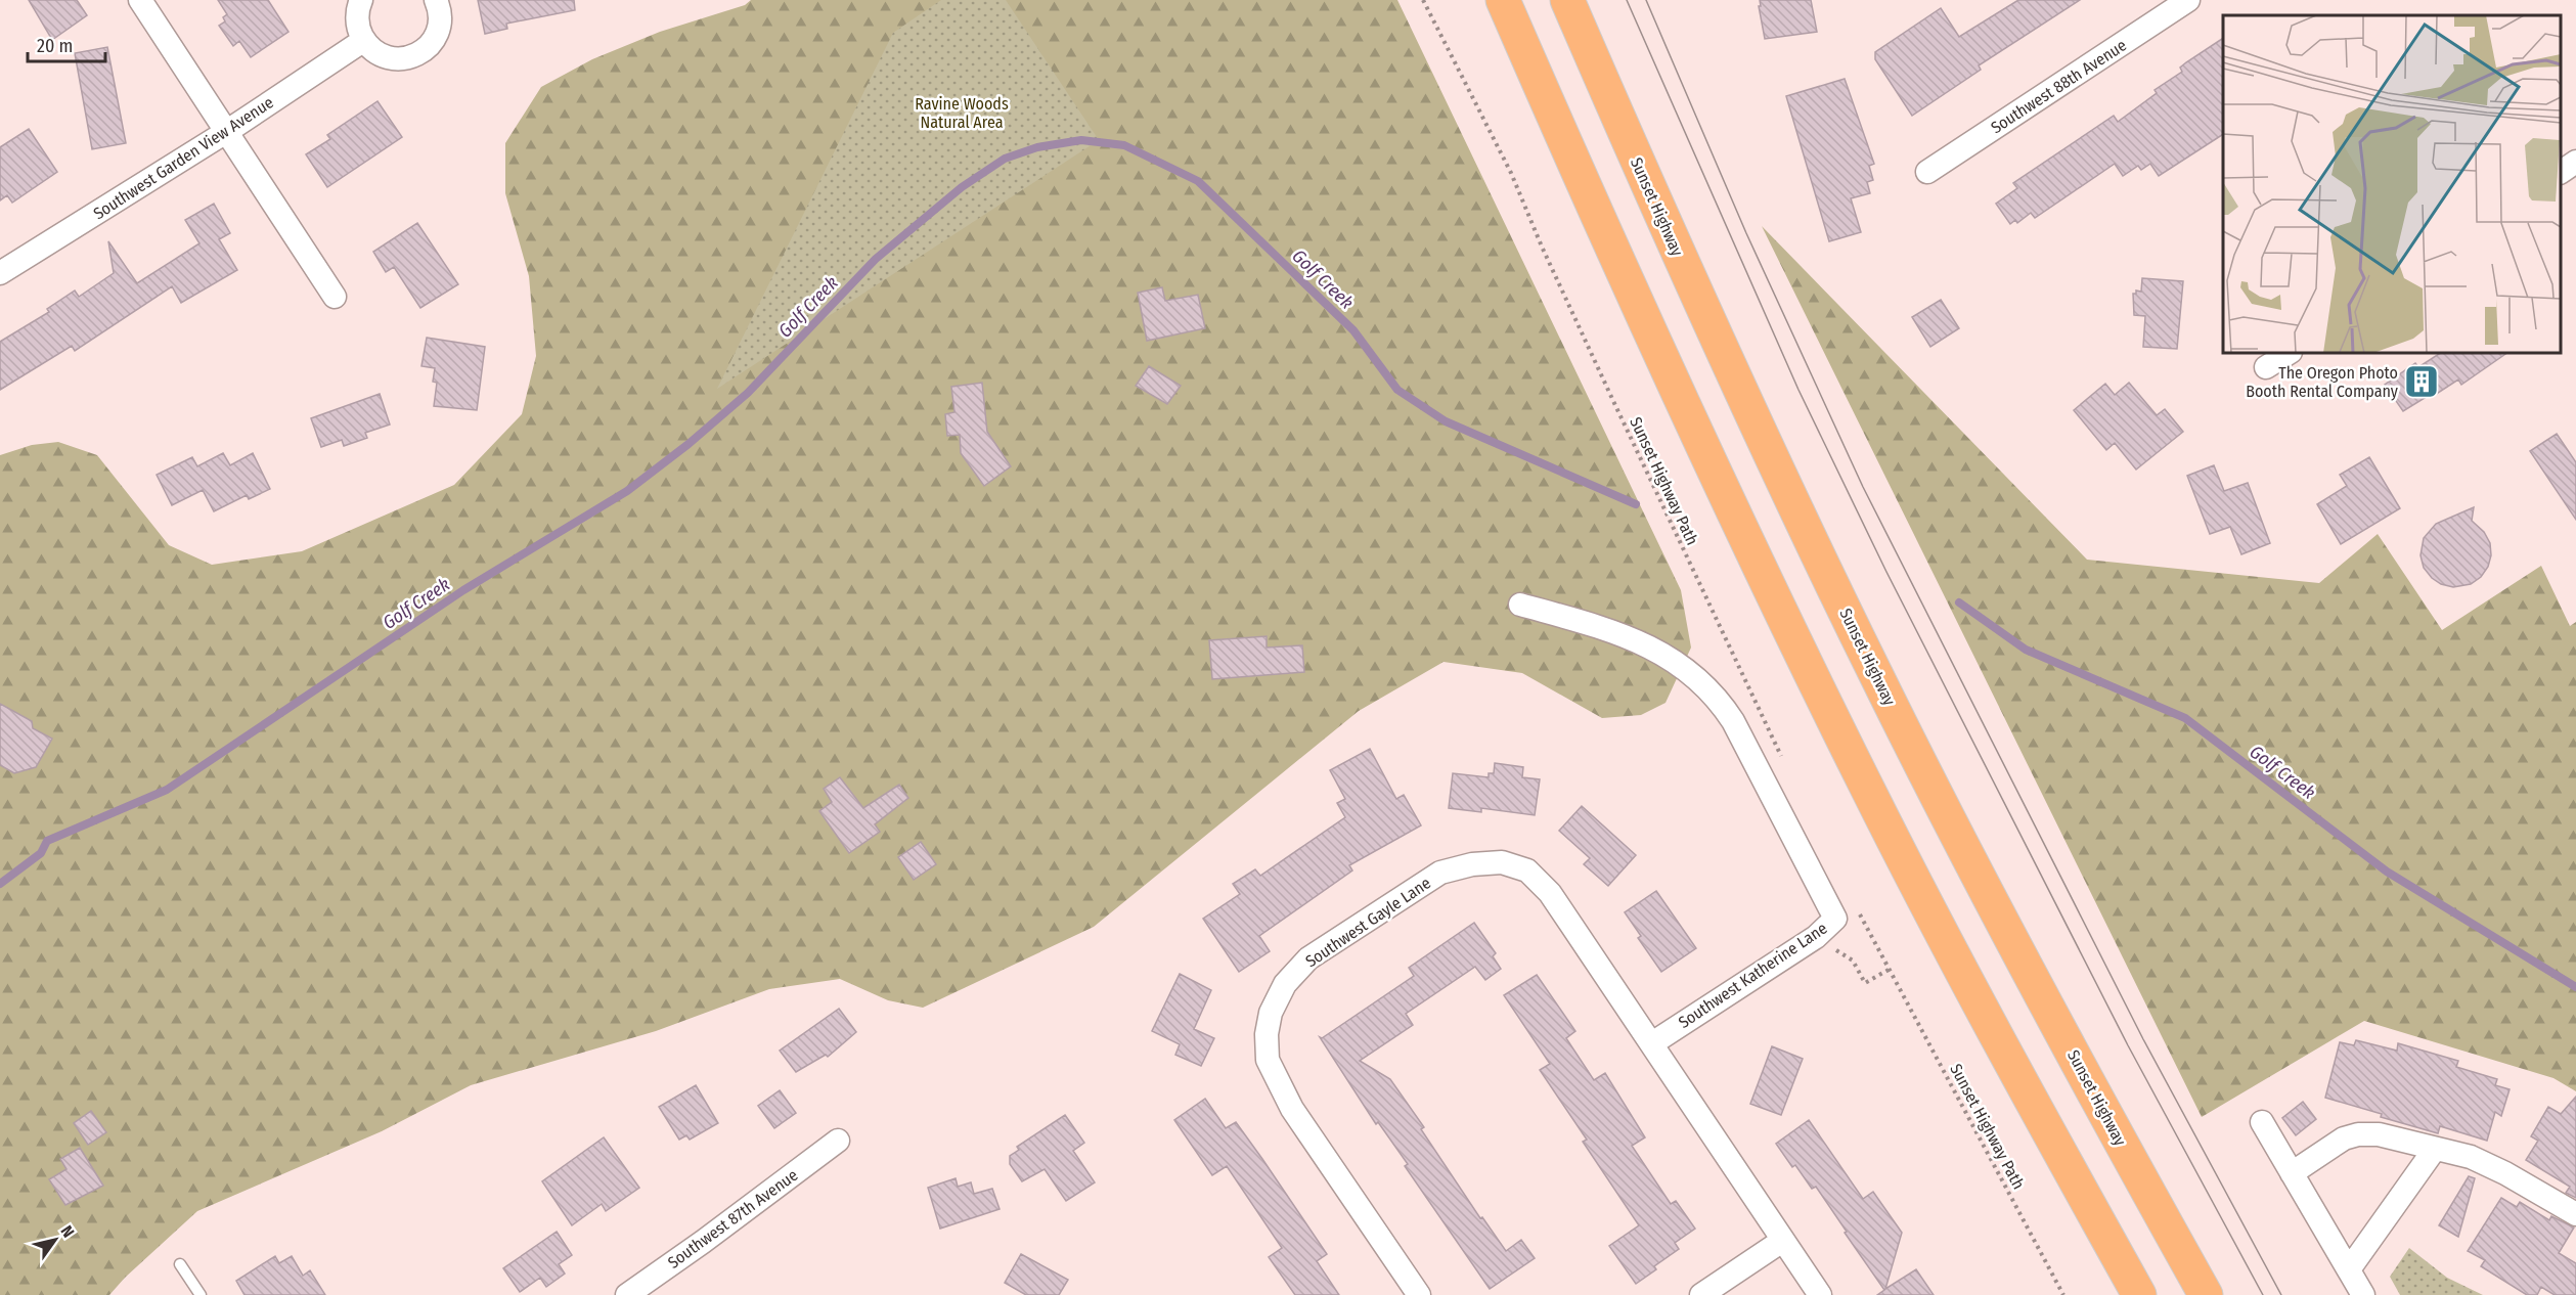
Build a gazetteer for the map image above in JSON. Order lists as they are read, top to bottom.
{
  "streets": {
    "highway": ["Sunset Highway"],
    "street": [
      "Southwest 88th Avenue",
      "Southwest Garden View Avenue",
      "Southwest Gayle Lane",
      "Southwest Katherine Lane",
      "Southwest 87th Avenue"
    ],
    "path": ["Sunset Highway Path"]
  },
  "crossings": [
    ["Southwest Gayle Lane", "Southwest Katherine Lane"]
  ],
  "water": ["Golf Creek"],
  "parks": ["Ravine Woods Natural Area"],
  "places": {
    "building": ["The Oregon Photo Booth Rental Company"]
  },
  "scale_bar": "20 m",
  "north": "top right"
}
